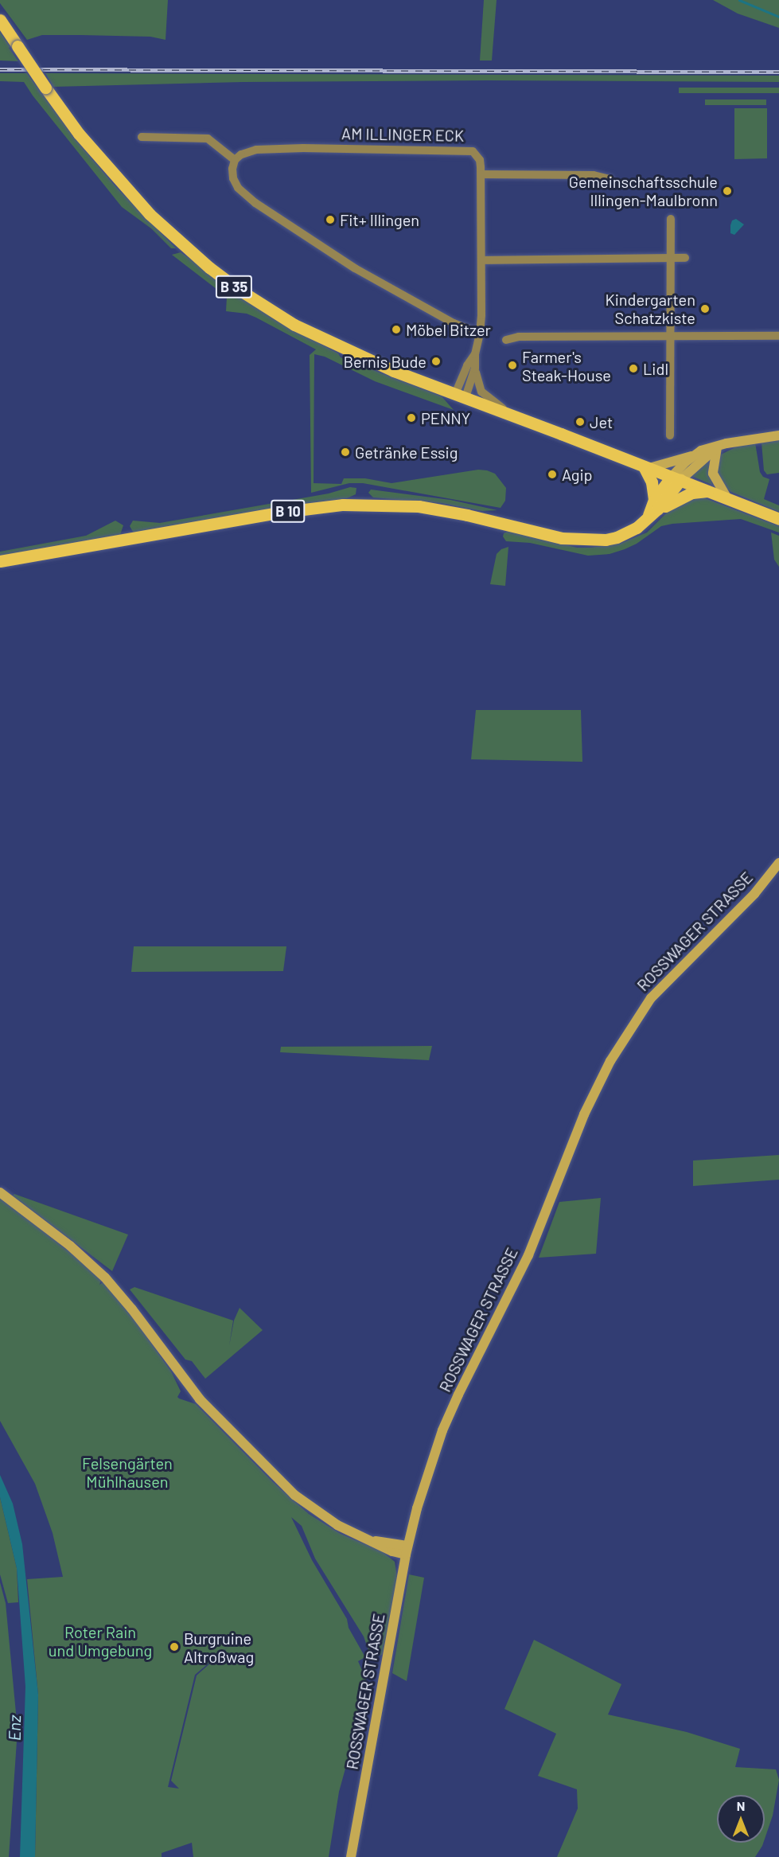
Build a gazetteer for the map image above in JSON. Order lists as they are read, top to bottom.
{
  "streets": {
    "main road": ["B 35", "B 10"],
    "street": ["AM ILLINGER ECK", "ROSSWAGER STRASSE"]
  },
  "crossings": [
    ["B 35", "B 10"]
  ],
  "water": ["Enz"],
  "parks": ["Felsengärten Mühlhausen", "Roter Rain und Umgebung"],
  "places": [
    "Gemeinschaftsschule Illingen-Maulbronn",
    "Fit+ Illingen",
    "Kindergarten Schatzkiste",
    "Möbel Bitzer",
    "Bernis Bude",
    "Farmer's Steak-House",
    "Lidl",
    "PENNY",
    "Jet",
    "Getränke Essig",
    "Agip",
    "Burgruine Altroßwag"
  ],
  "north": "top"
}
